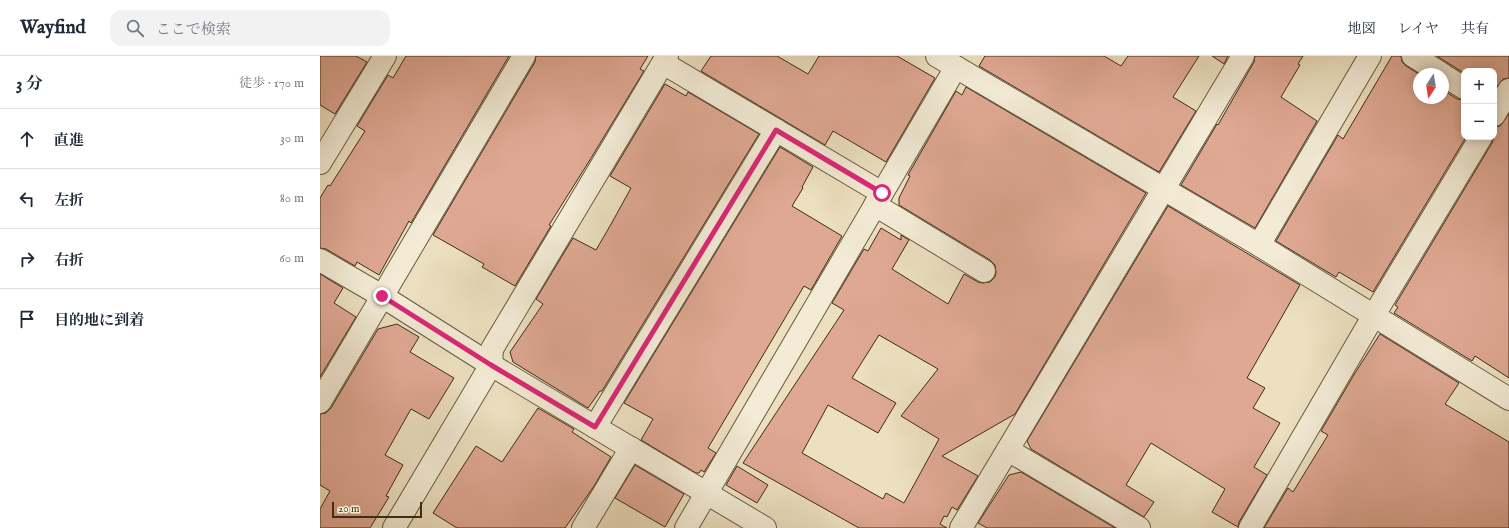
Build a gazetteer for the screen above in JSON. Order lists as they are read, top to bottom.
{
  "scale_bar": "20 m",
  "north": "bottom",
  "page": {
    "header": "Wayfind",
    "search": "ここで検索",
    "nav": ["地図", "レイヤ", "共有"],
    "heading": ["3 分", "徒歩 · 170 m"],
    "map_buttons": ["+", "−"],
    "list": [
      ["直進", "30 m"],
      ["左折", "80 m"],
      ["右折", "60 m"],
      "目的地に到着"
    ],
    "scale": "20 m"
  }
}
